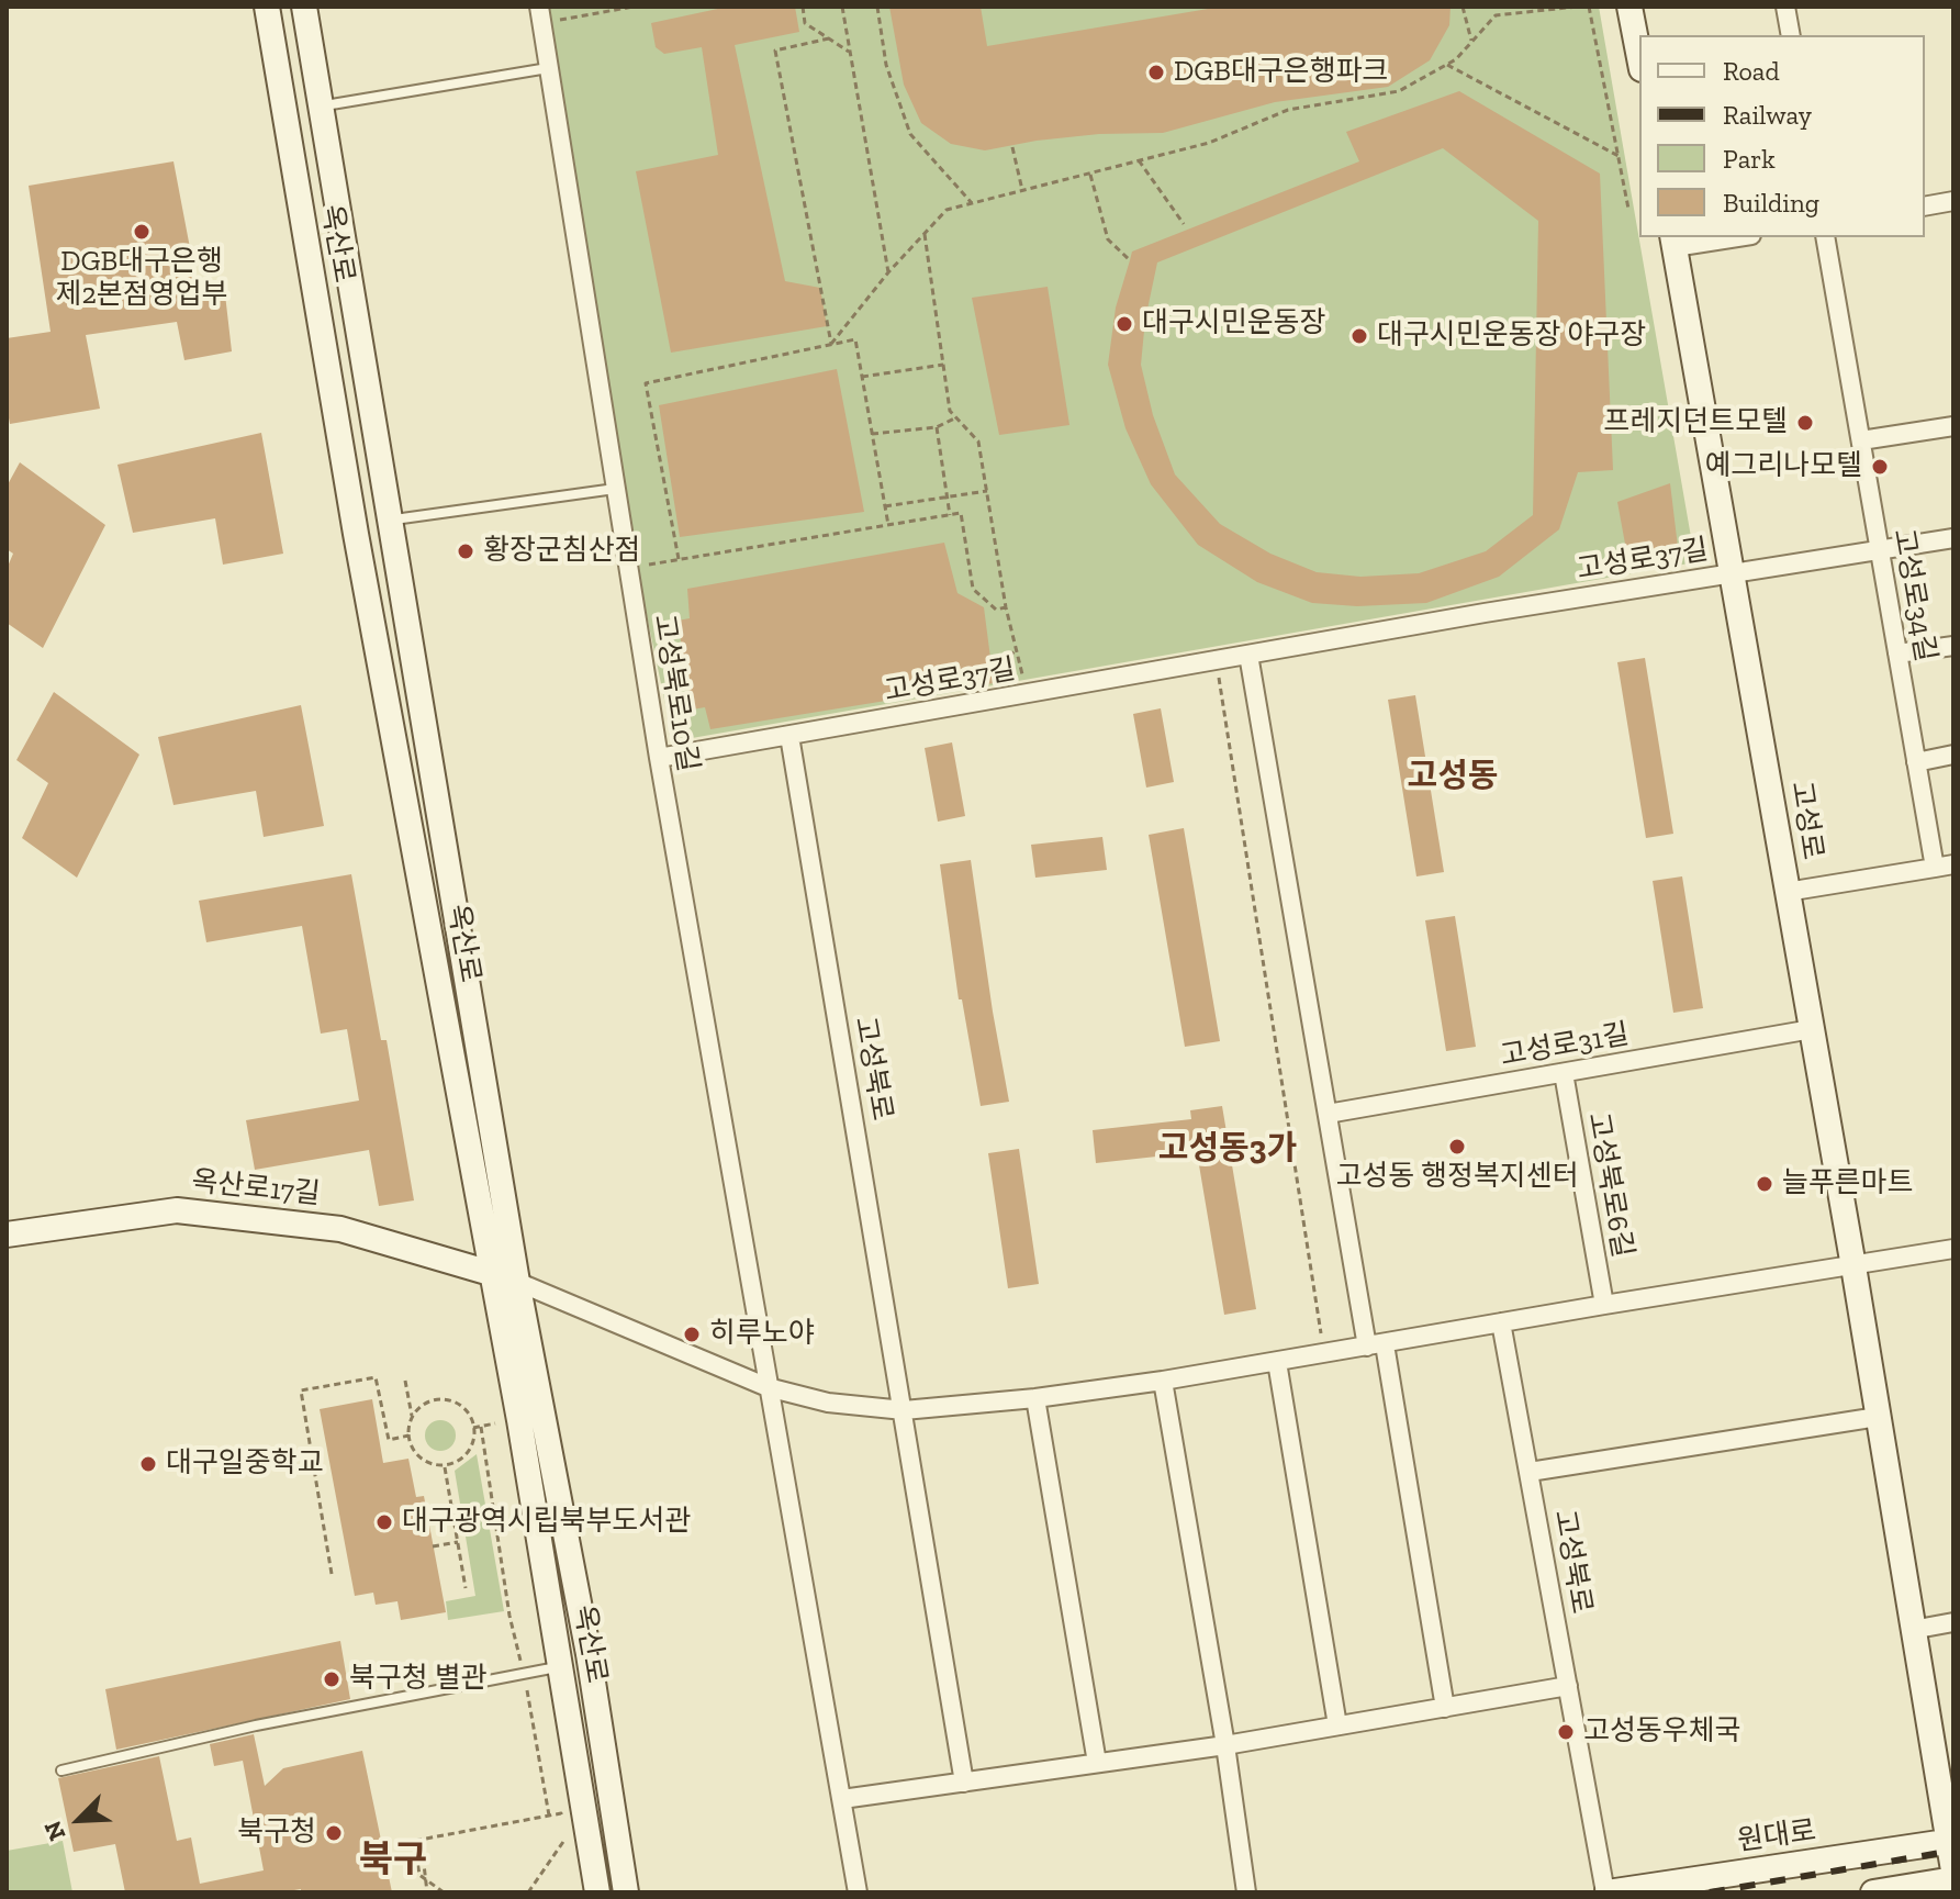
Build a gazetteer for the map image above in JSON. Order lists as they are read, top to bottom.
{
  "streets": {
    "main road": [
      "옥산로",
      "고성로",
      "옥산로17길",
      "원대로"
    ],
    "street": [
      "고성로37길",
      "고성로34길",
      "고성북로10길",
      "고성로31길",
      "고성북로",
      "고성북로6길"
    ]
  },
  "crossings": [
    ["옥산로", "옥산로17길"],
    ["고성로37길", "고성로34길"],
    ["고성로37길", "고성북로10길"],
    ["고성로37길", "고성로"],
    ["고성로37길", "고성북로"],
    ["고성로34길", "고성로"],
    ["고성로", "고성로31길"],
    ["고성로", "원대로"],
    ["고성로31길", "고성북로6길"],
    ["고성북로", "원대로"]
  ],
  "districts": ["고성동", "고성동3가", "북구"],
  "places": [
    "DGB대구은행파크",
    "DGB대구은행 제2본점영업부",
    "대구시민운동장",
    "대구시민운동장 야구장",
    "프레지던트모텔",
    "예그리나모텔",
    "황장군침산점",
    "고성동 행정복지센터",
    "늘푸른마트",
    "히루노야",
    "대구일중학교",
    "대구광역시립북부도서관",
    "북구청 별관",
    "고성동우체국",
    "북구청"
  ],
  "legend": [
    "Road",
    "Railway",
    "Park",
    "Building"
  ],
  "north": "bottom left"
}
